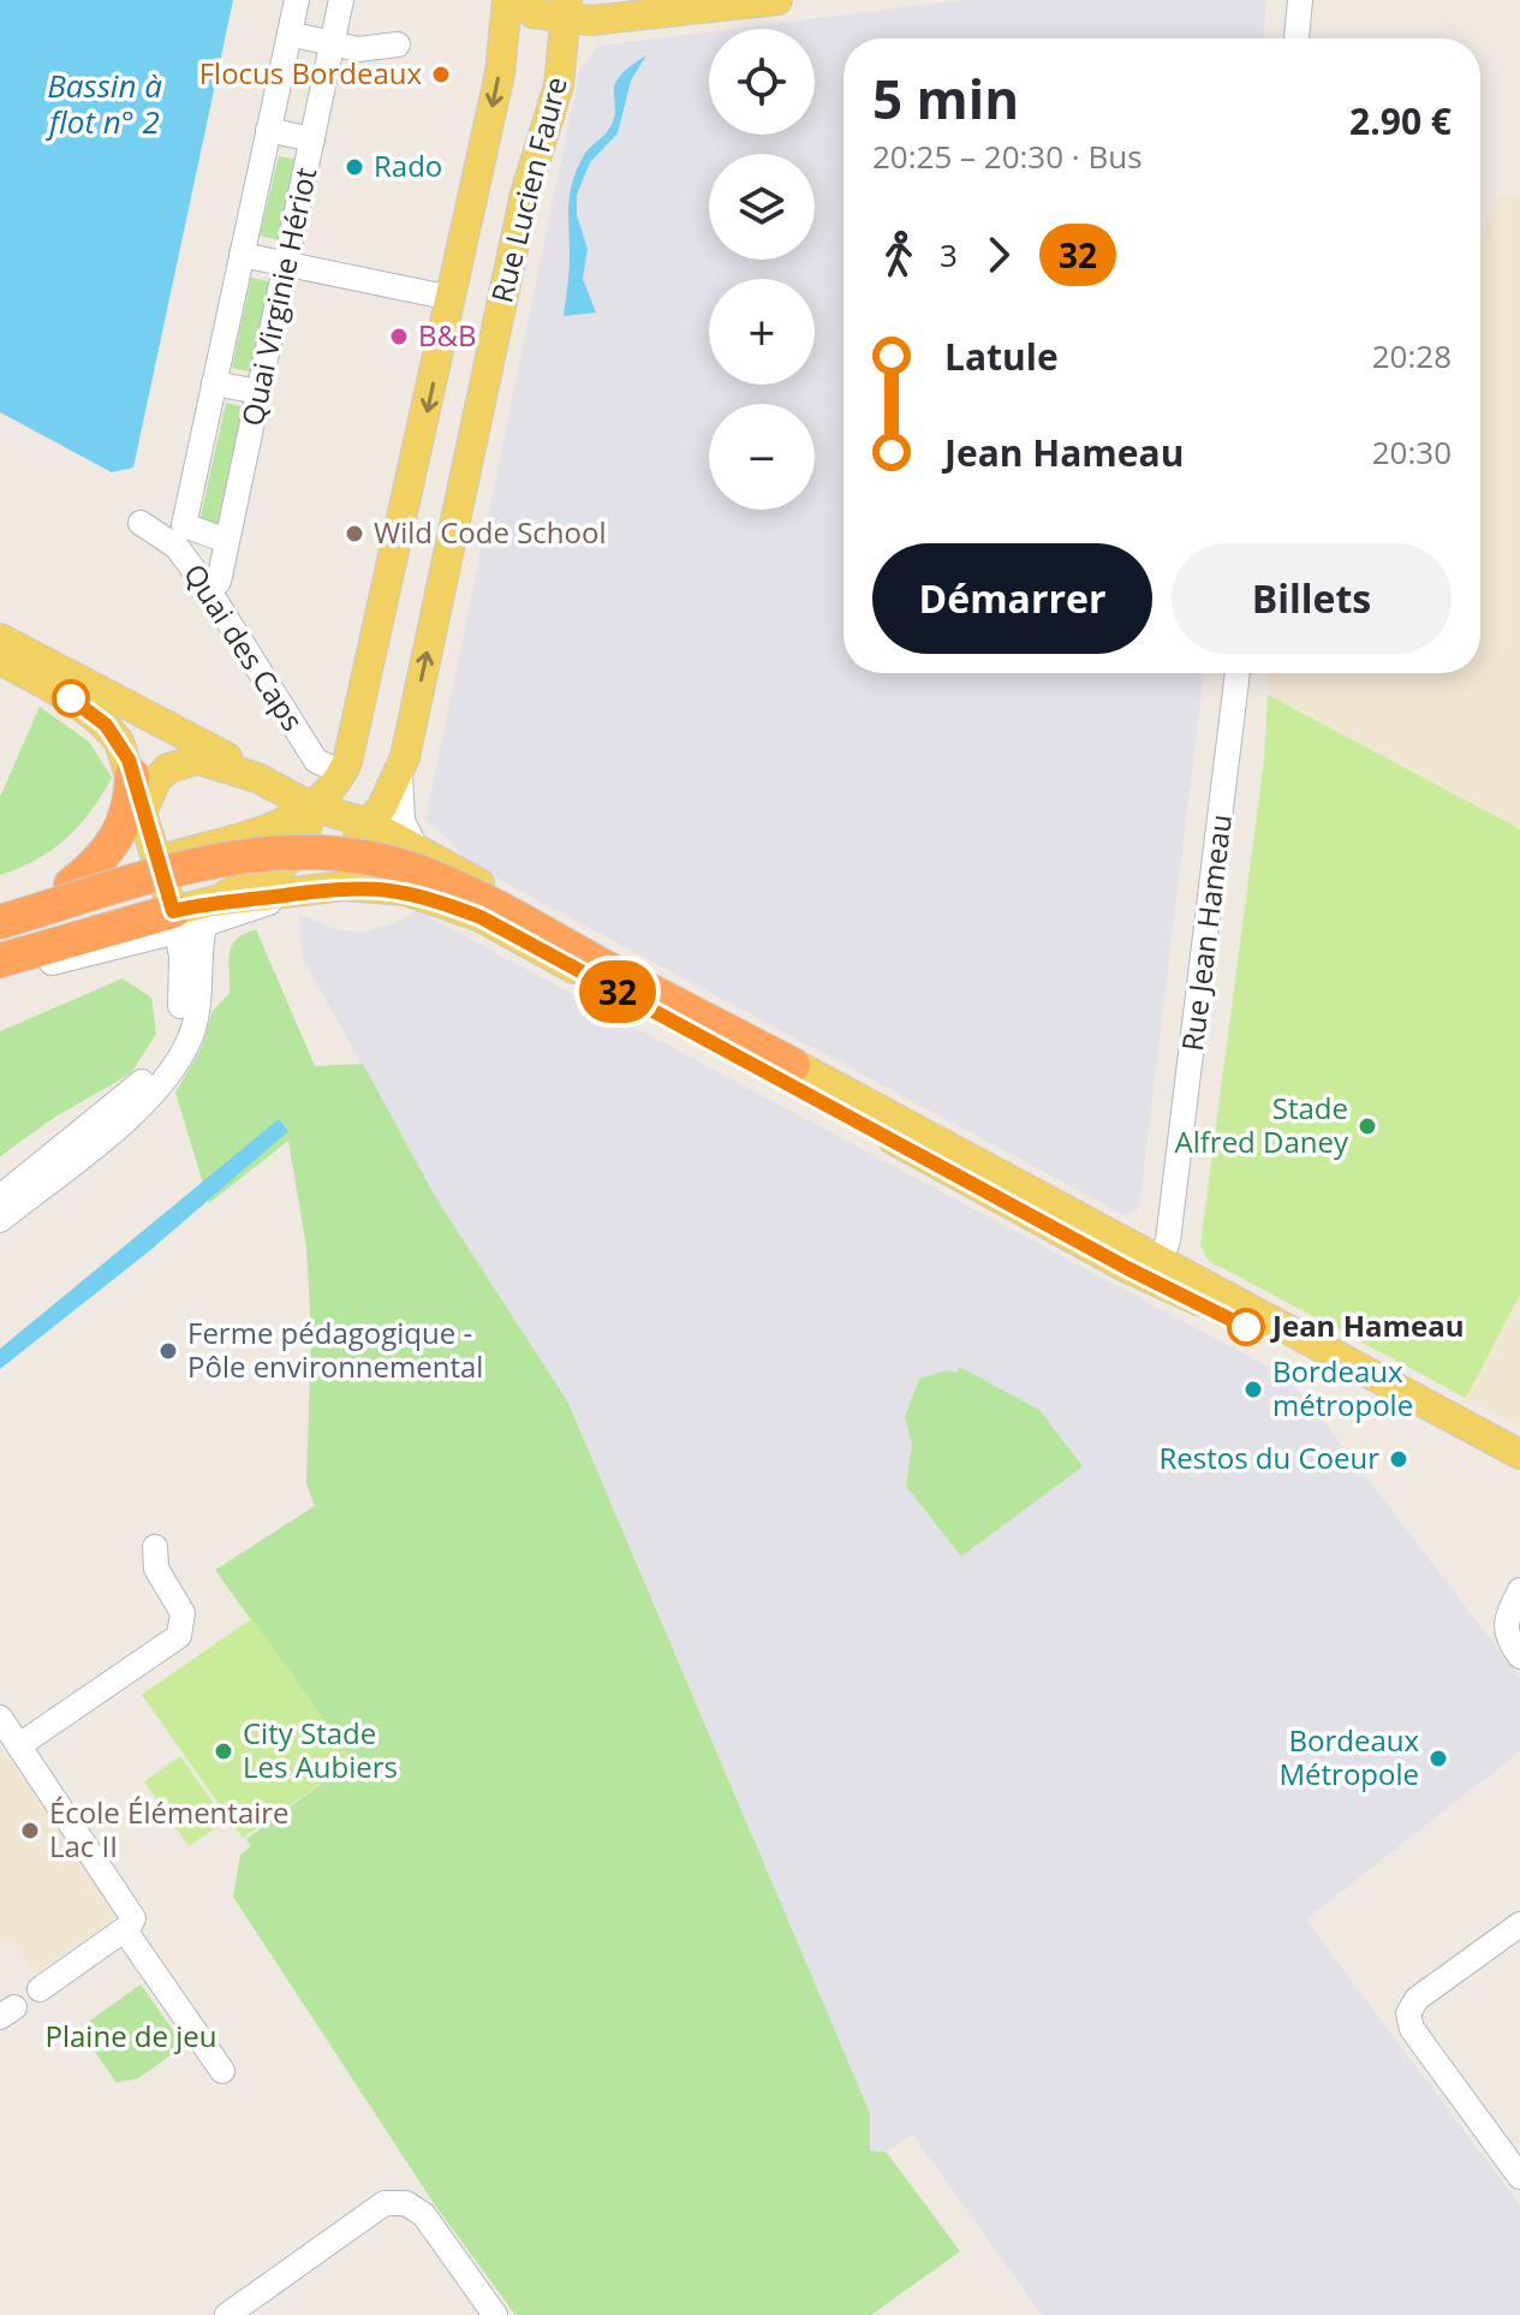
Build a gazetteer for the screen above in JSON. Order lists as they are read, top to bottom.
{
  "streets": {
    "main road": ["Rue Lucien Faure"],
    "street": ["Quai Virginie Hériot", "Quai des Caps", "Rue Jean Hameau"]
  },
  "crossings": [
    ["Rue Lucien Faure", "Quai des Caps"],
    ["Quai Virginie Hériot", "Quai des Caps"]
  ],
  "water": ["Bassin à flot n° 2"],
  "parks": ["Plaine de jeu"],
  "places": [
    "Flocus Bordeaux",
    "Rado",
    "B&B",
    "Wild Code School",
    "Stade Alfred Daney",
    "Jean Hameau",
    "Ferme pédagogique - Pôle environnemental",
    "Bordeaux métropole",
    "Restos du Coeur",
    "City Stade Les Aubiers",
    "Bordeaux Métropole",
    "École Élémentaire Lac II"
  ],
  "lines": ["bus line 32"],
  "page": {
    "on_map": "32",
    "map_buttons": ["+", "−"],
    "heading": ["5 min", "20:25 – 20:30 · Bus", "2.90 €"],
    "legs": ["3", "32"],
    "list": [
      {
        "name": "Latule",
        "value": "20:28"
      },
      {
        "name": "Jean Hameau",
        "value": "20:30"
      }
    ],
    "buttons": ["Démarrer", "Billets"]
  }
}
